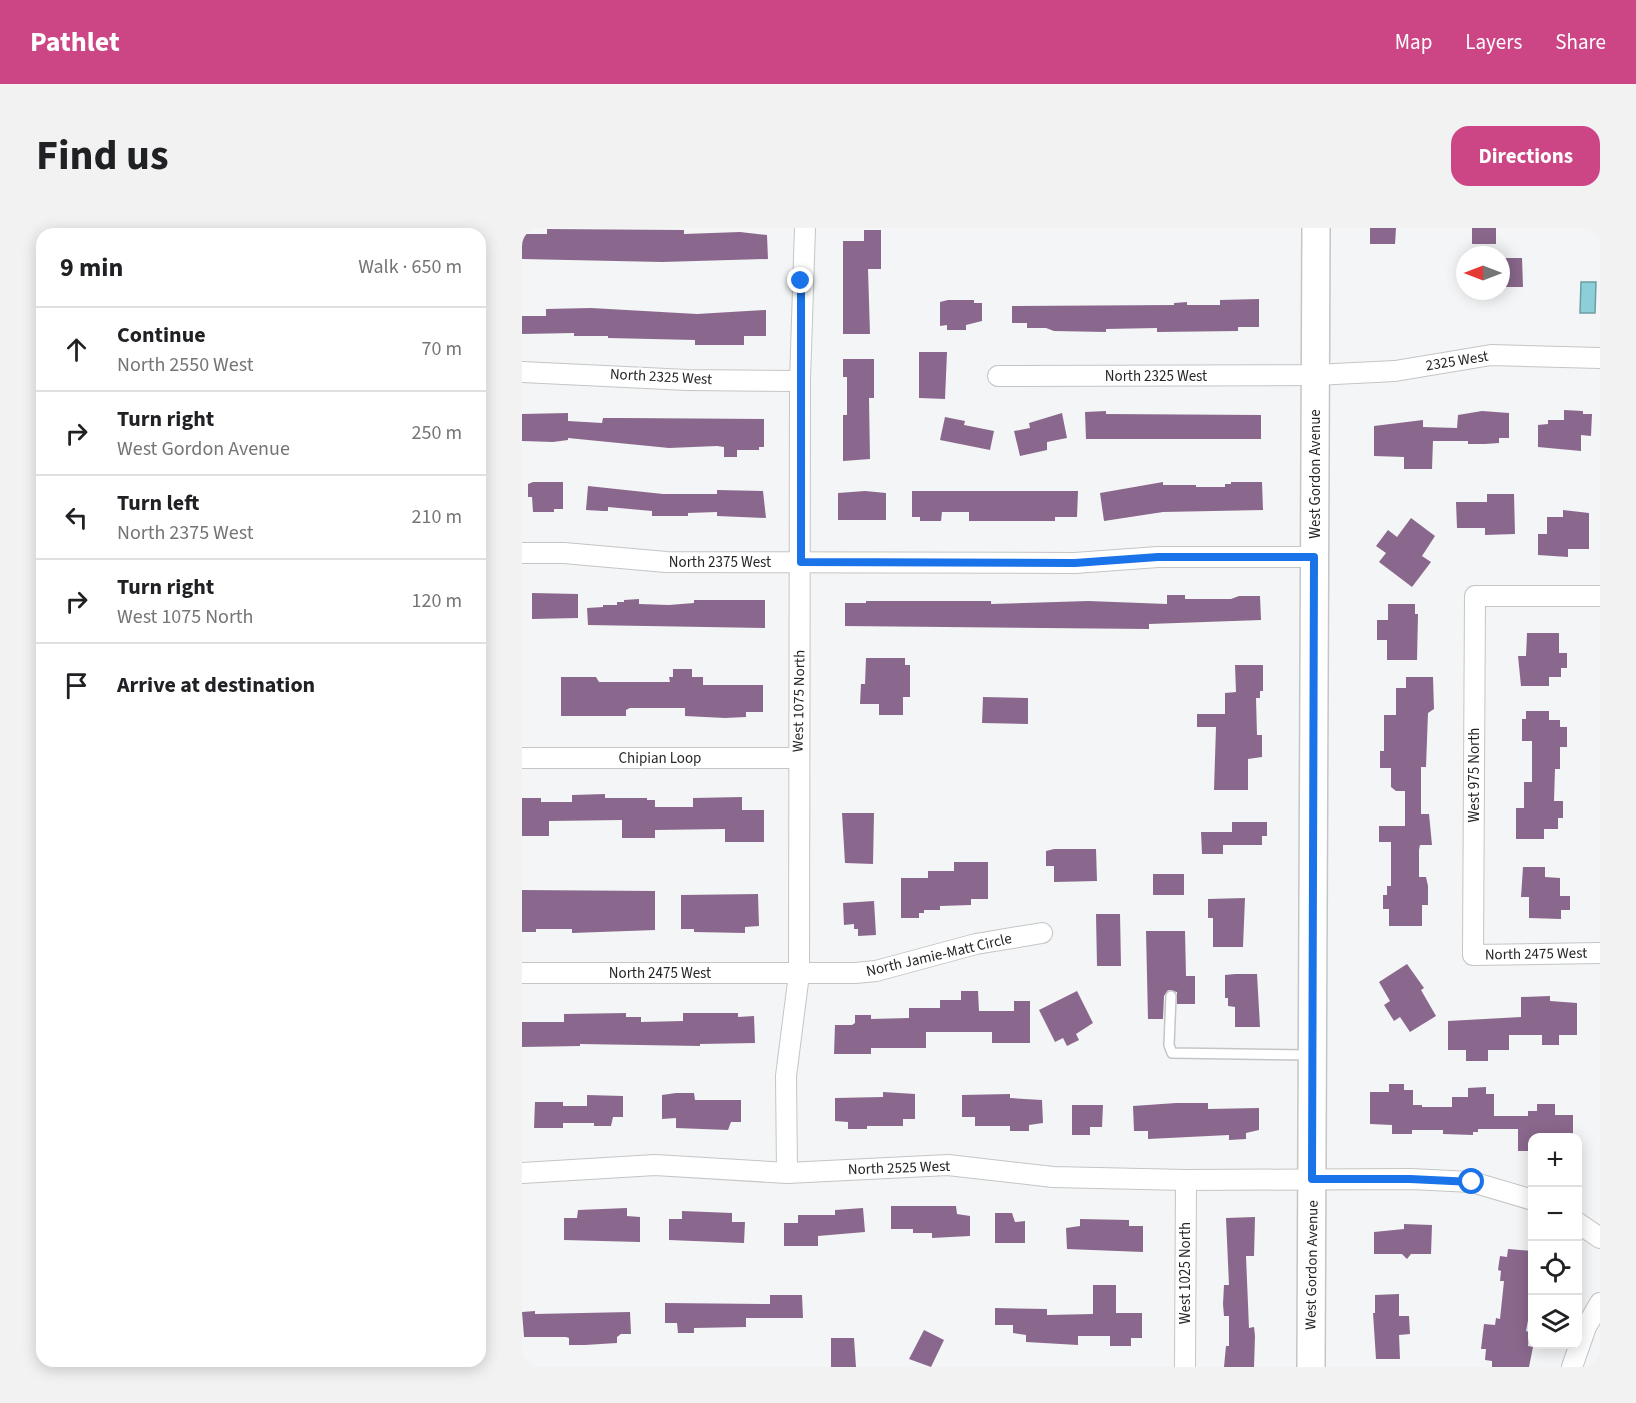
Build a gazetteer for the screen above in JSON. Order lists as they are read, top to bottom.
{
  "streets": {
    "main road": ["West Gordon Avenue"],
    "street": [
      "2325 West",
      "North 2325 West",
      "North 2375 West",
      "West 1075 North",
      "Chipian Loop",
      "West 975 North",
      "North 2475 West",
      "North Jamie-Matt Circle",
      "North 2525 West",
      "West 1025 North"
    ]
  },
  "crossings": [
    ["2325 West", "North 2325 West"],
    ["2325 West", "West Gordon Avenue"],
    ["North 2325 West", "West Gordon Avenue"],
    ["North 2325 West", "West 1075 North"],
    ["West Gordon Avenue", "North 2375 West"],
    ["West Gordon Avenue", "North 2525 West"],
    ["North 2375 West", "West 1075 North"],
    ["West 1075 North", "Chipian Loop"],
    ["West 1075 North", "North 2475 West"],
    ["West 1075 North", "North Jamie-Matt Circle"],
    ["West 1075 North", "North 2525 West"],
    ["West 975 North", "North 2475 West"],
    ["North 2475 West", "North Jamie-Matt Circle"],
    ["North 2525 West", "West 1025 North"]
  ],
  "north": "left",
  "page": {
    "header": "Pathlet",
    "nav": ["Map", "Layers", "Share"],
    "title": "Find us",
    "buttons": "Directions",
    "heading": ["9 min", "Walk · 650 m"],
    "list": [
      ["Continue", "North 2550 West", "70 m"],
      ["Turn right", "West Gordon Avenue", "250 m"],
      ["Turn left", "North 2375 West", "210 m"],
      ["Turn right", "West 1075 North", "120 m"],
      "Arrive at destination"
    ],
    "map_buttons": ["+", "−"]
  }
}
